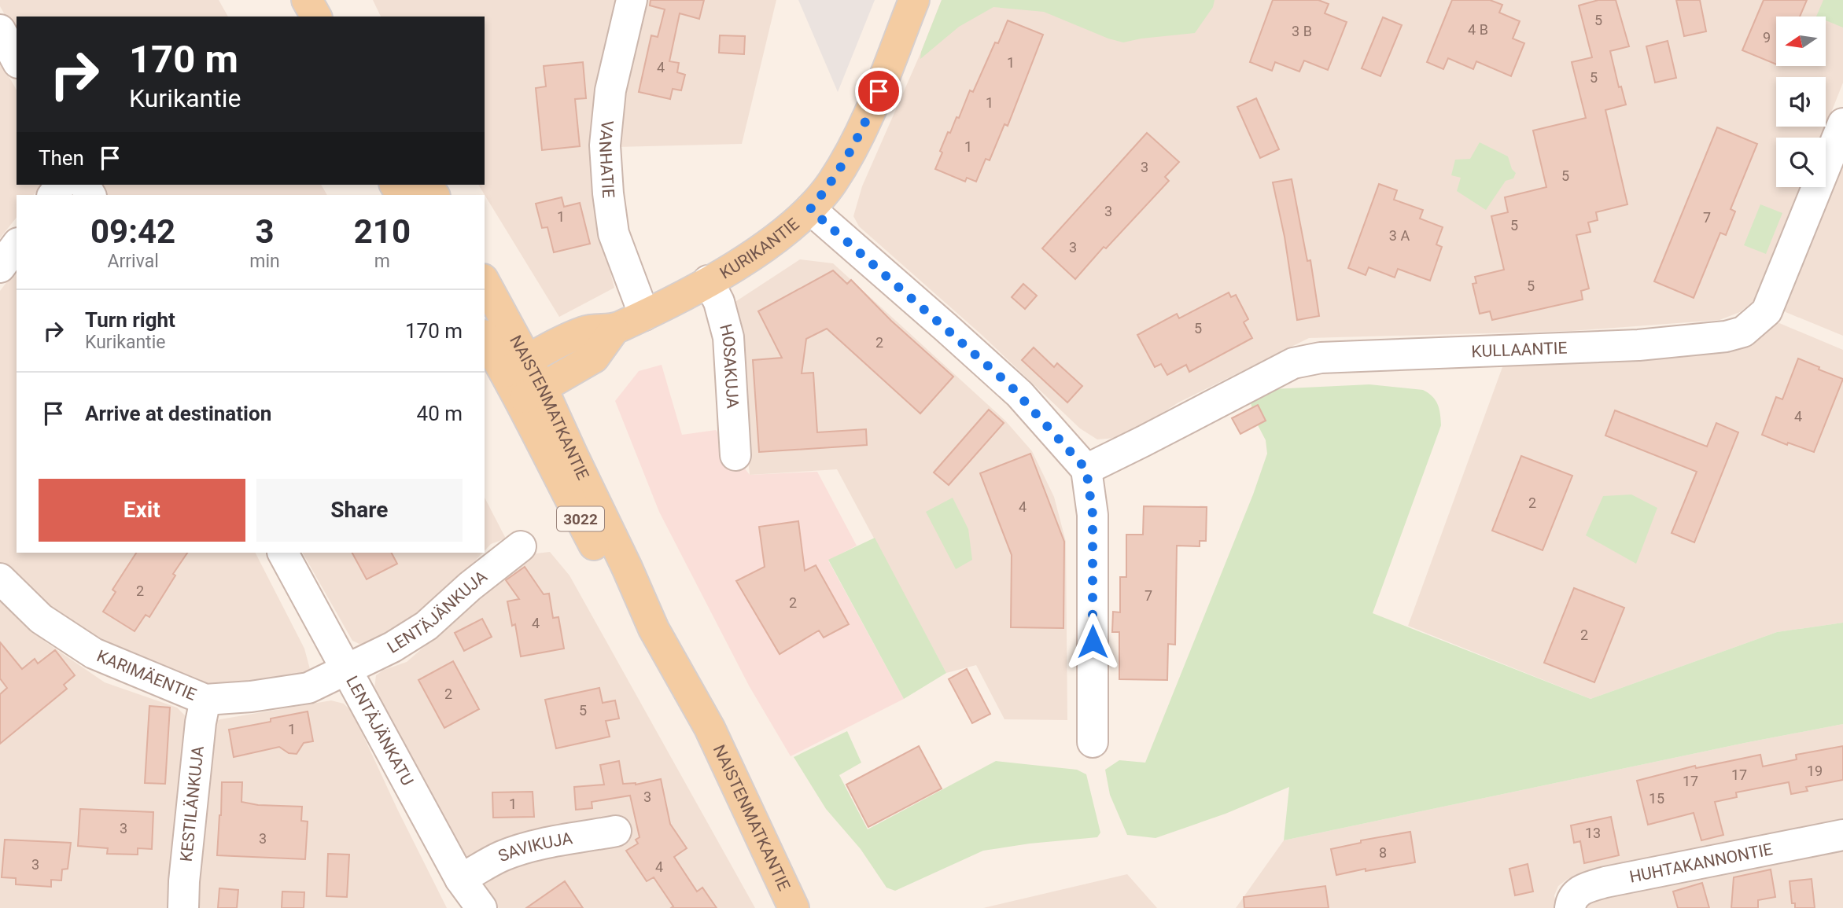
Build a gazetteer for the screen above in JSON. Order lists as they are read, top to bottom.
{
  "streets": {
    "main road": ["KURIKANTIE", "NAISTENMATKANTIE", "3022"],
    "street": [
      "VANHATIE",
      "KULLAANTIE",
      "HOSAKUJA",
      "LENTÄJÄNKUJA",
      "KARIMÄENTIE",
      "LENTÄJÄNKATU",
      "KESTILÄNKUJA",
      "SAVIKUJA",
      "HUHTAKANNONTIE"
    ]
  },
  "crossings": [
    ["VANHATIE", "KURIKANTIE"],
    ["KURIKANTIE", "HOSAKUJA"],
    ["KURIKANTIE", "NAISTENMATKANTIE"],
    ["LENTÄJÄNKUJA", "KARIMÄENTIE"],
    ["LENTÄJÄNKUJA", "LENTÄJÄNKATU"],
    ["KARIMÄENTIE", "LENTÄJÄNKATU"],
    ["KARIMÄENTIE", "KESTILÄNKUJA"],
    ["LENTÄJÄNKATU", "SAVIKUJA"]
  ],
  "house_numbers": [
    "5",
    "4 B",
    "3 B",
    "9",
    "1",
    "4",
    "5",
    "1",
    "1",
    "3",
    "5",
    "3",
    "1",
    "7",
    "5",
    "3 A",
    "3",
    "5",
    "5",
    "2",
    "4",
    "2",
    "4",
    "2",
    "7",
    "2",
    "4",
    "2",
    "2",
    "5",
    "1",
    "19",
    "17",
    "17",
    "3",
    "15",
    "1",
    "3",
    "13",
    "3",
    "8",
    "3",
    "4"
  ],
  "north": "left",
  "page": {
    "turn": ["170 m", "Kurikantie"],
    "then": "Then",
    "eta": [
      "09:42",
      "Arrival",
      "3",
      "min",
      "210",
      "m"
    ],
    "list": [
      {
        "name": "Turn right",
        "note": "Kurikantie",
        "value": "170 m"
      },
      {
        "name": "Arrive at destination",
        "value": "40 m"
      }
    ],
    "buttons": ["Exit", "Share"]
  }
}
